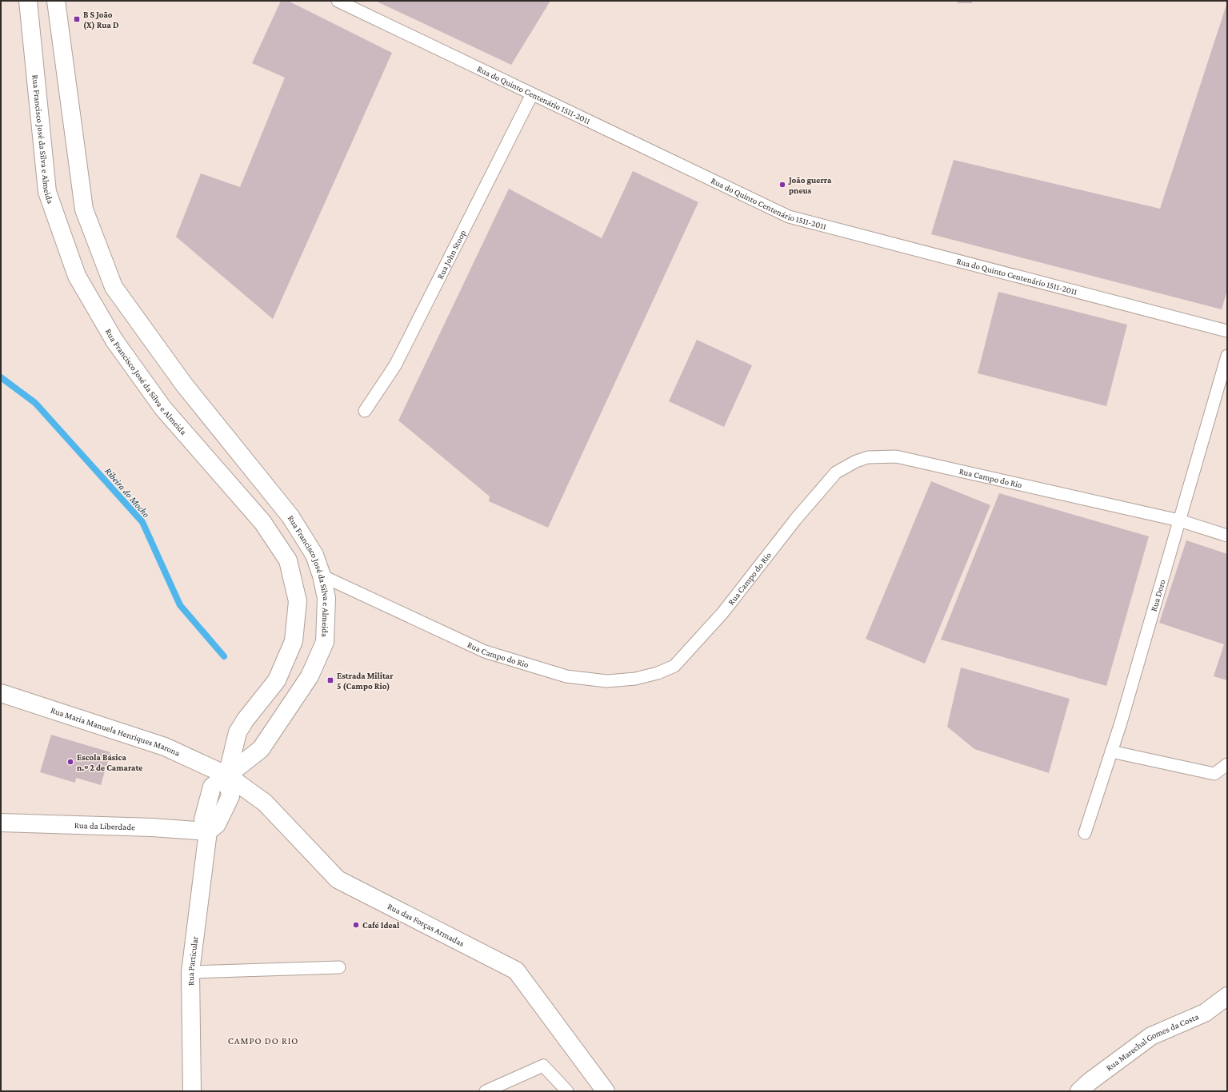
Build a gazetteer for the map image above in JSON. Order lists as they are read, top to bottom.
{
  "streets": {
    "street": [
      "Rua Francisco José da Silva e Almeida",
      "Rua Maria Manuela Henriques Marona",
      "Rua da Liberdade",
      "Rua das Forças Armadas",
      "Rua Particular",
      "Rua Marechal Gomes da Costa"
    ],
    "lane": [
      "Rua do Quinto Centenário 1511-2011",
      "Rua John Stoop",
      "Rua Campo do Rio",
      "Rua Doro"
    ]
  },
  "crossings": [
    ["Rua do Quinto Centenário 1511-2011", "Rua John Stoop"],
    ["Rua Francisco José da Silva e Almeida", "Rua Campo do Rio"],
    ["Rua Francisco José da Silva e Almeida", "Rua Maria Manuela Henriques Marona"],
    ["Rua Francisco José da Silva e Almeida", "Rua das Forças Armadas"],
    ["Rua Campo do Rio", "Rua Doro"],
    ["Rua Maria Manuela Henriques Marona", "Rua das Forças Armadas"],
    ["Rua da Liberdade", "Rua Particular"]
  ],
  "districts": ["CAMPO DO RIO"],
  "water": ["Ribeira do Mocho"],
  "places": {
    "transit": ["B S João (X) Rua D", "Estrada Militar 5 (Campo Rio)"],
    "other": ["João guerra pneus", "Escola Básica n.º 2 de Camarate", "Café Ideal"]
  }
}
